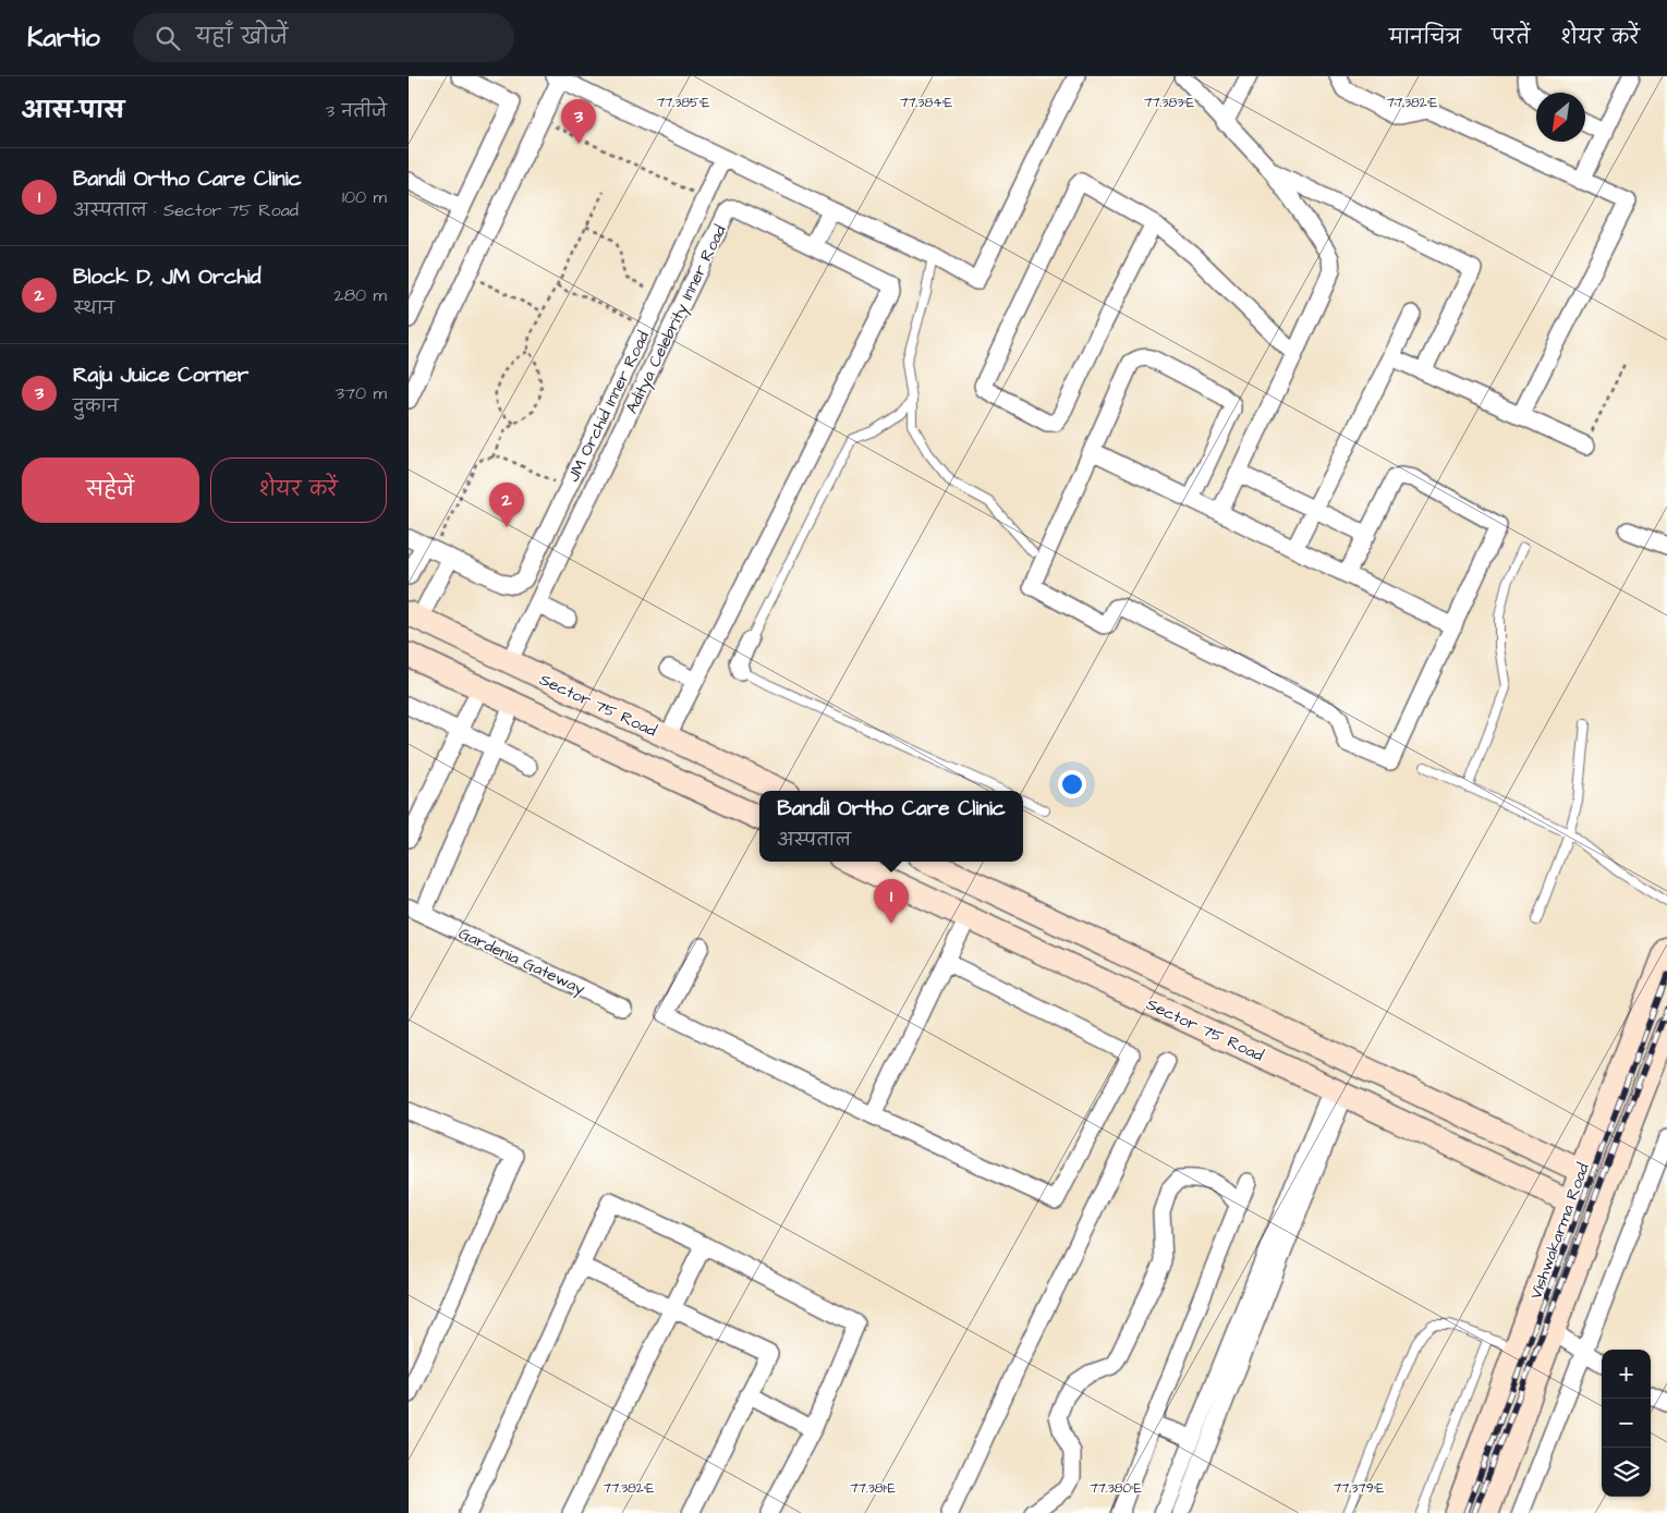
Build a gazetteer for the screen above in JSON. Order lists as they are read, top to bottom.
{
  "streets": {
    "street": [
      "Aditya Celebrity Inner Road",
      "JM Orchid Inner Road",
      "Sector 75 Road",
      "Gardenia Gateway",
      "Vishwakarma Road"
    ]
  },
  "crossings": [
    ["Aditya Celebrity Inner Road", "Sector 75 Road"],
    ["Sector 75 Road", "Gardenia Gateway"],
    ["Sector 75 Road", "Vishwakarma Road"]
  ],
  "north": "bottom left",
  "page": {
    "header": "Kartio",
    "search": "यहाँ खोजें",
    "nav": ["मानचित्र", "परतें", "शेयर करें"],
    "heading": ["आस-पास", "3 नतीजे"],
    "pins": ["3", "2", "1"],
    "list": [
      {
        "mark": "1",
        "name": "Bandil Ortho Care Clinic",
        "note": "अस्पताल · Sector 75 Road",
        "value": "100 m"
      },
      {
        "mark": "2",
        "name": "Block D, JM Orchid",
        "note": "स्थान",
        "value": "280 m"
      },
      {
        "mark": "3",
        "name": "Raju Juice Corner",
        "note": "दुकान",
        "value": "370 m"
      }
    ],
    "buttons": ["सहेजें", "शेयर करें"],
    "popup": ["Bandil Ortho Care Clinic", "अस्पताल"],
    "map_buttons": ["+", "−"]
  },
  "coordinates": [
    "77.385°E",
    "77.384°E",
    "77.383°E",
    "77.382°E",
    "77.381°E",
    "77.380°E",
    "77.379°E"
  ]
}
